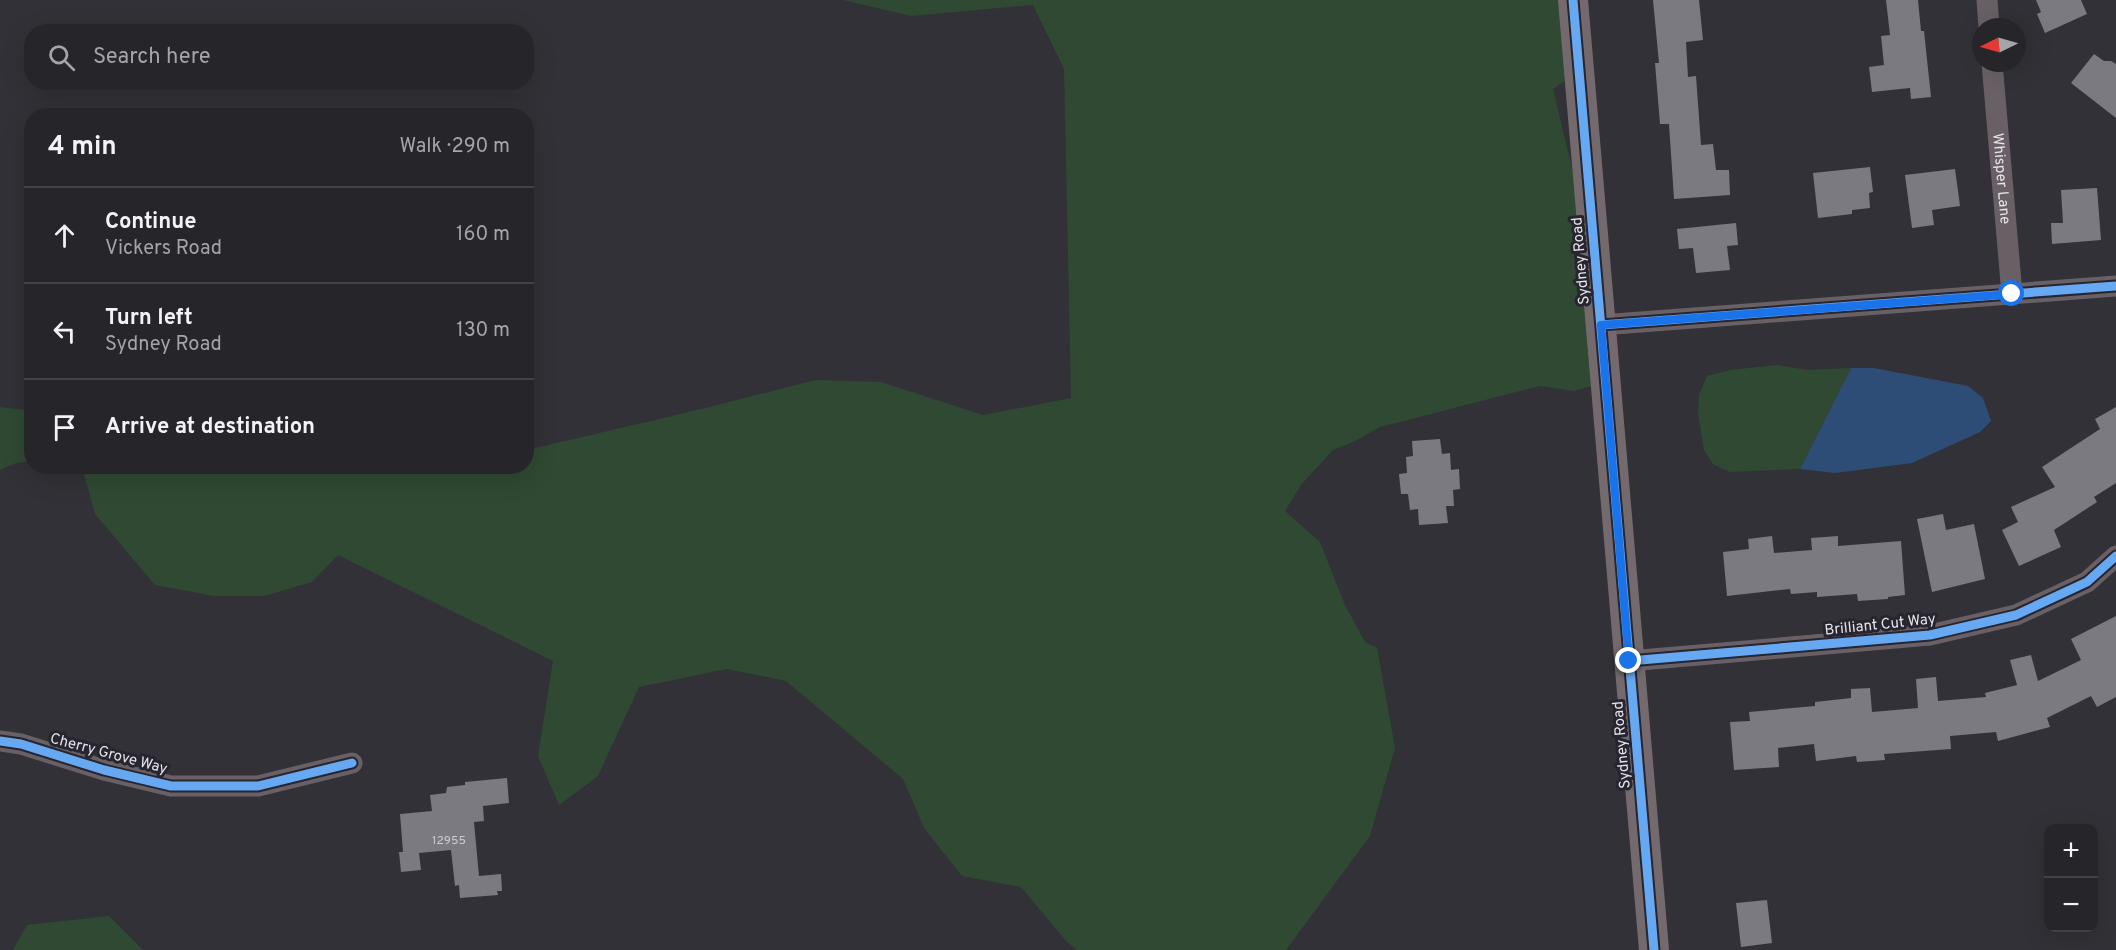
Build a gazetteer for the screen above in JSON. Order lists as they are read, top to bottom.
{
  "streets": {
    "street": [
      "Whisper Lane",
      "Sydney Road",
      "Brilliant Cut Way",
      "Cherry Grove Way"
    ]
  },
  "crossings": [
    ["Sydney Road", "Brilliant Cut Way"]
  ],
  "house_numbers": ["12955"],
  "north": "left",
  "page": {
    "search": "Search here",
    "heading": ["4 min", "Walk · 290 m"],
    "list": [
      ["Continue", "Vickers Road", "160 m"],
      ["Turn left", "Sydney Road", "130 m"],
      "Arrive at destination"
    ],
    "map_buttons": ["+", "−"]
  }
}
